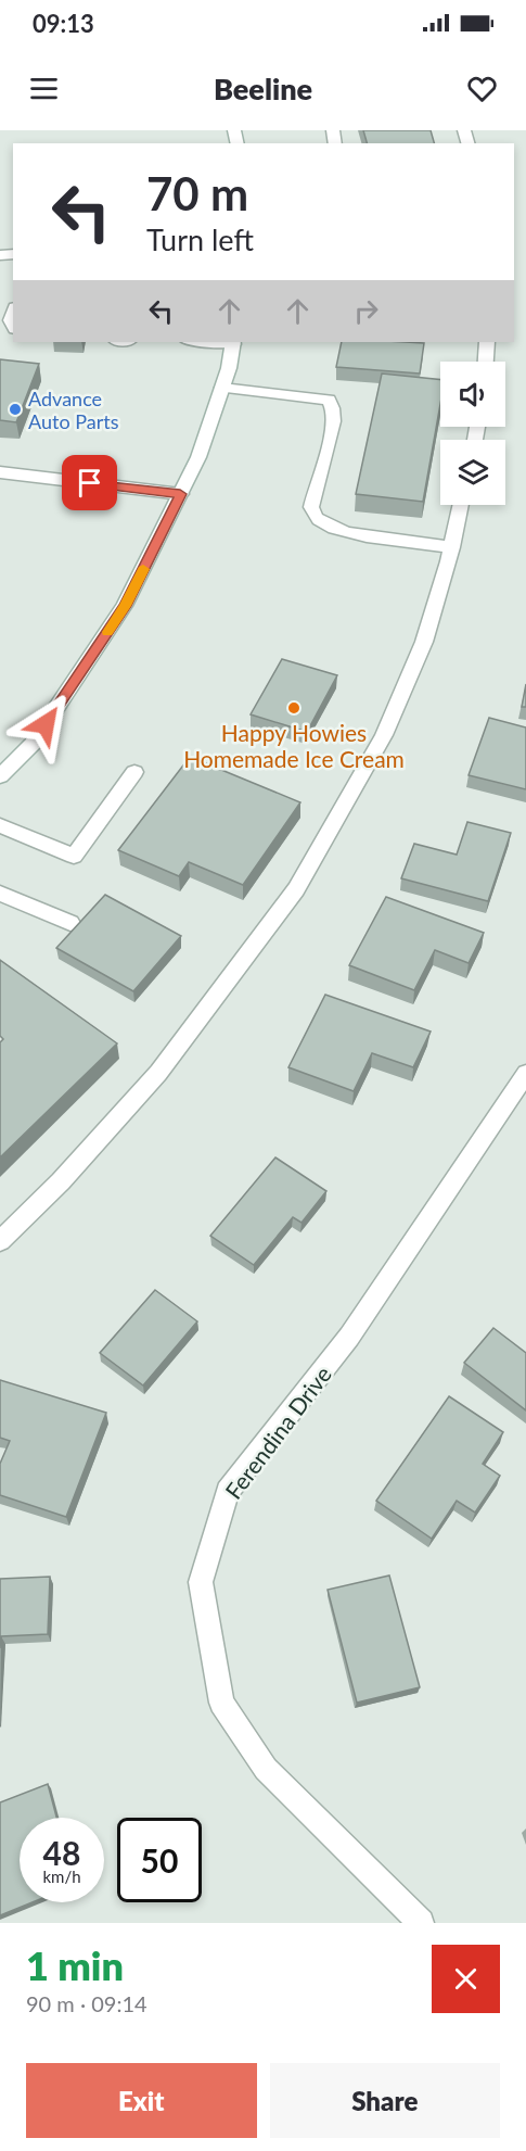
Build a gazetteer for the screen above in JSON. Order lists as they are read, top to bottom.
{
  "streets": {
    "main road": ["Ferendina Drive"]
  },
  "places": ["Advance Auto Parts", "Happy Howies Homemade Ice Cream"],
  "page": {
    "status": "09:13",
    "header": "Beeline",
    "turn": ["70 m", "Turn left"],
    "speed": "48 km/h",
    "limit": "50",
    "heading": ["1 min", "90 m · 09:14"],
    "buttons": ["Exit", "Share"]
  }
}
